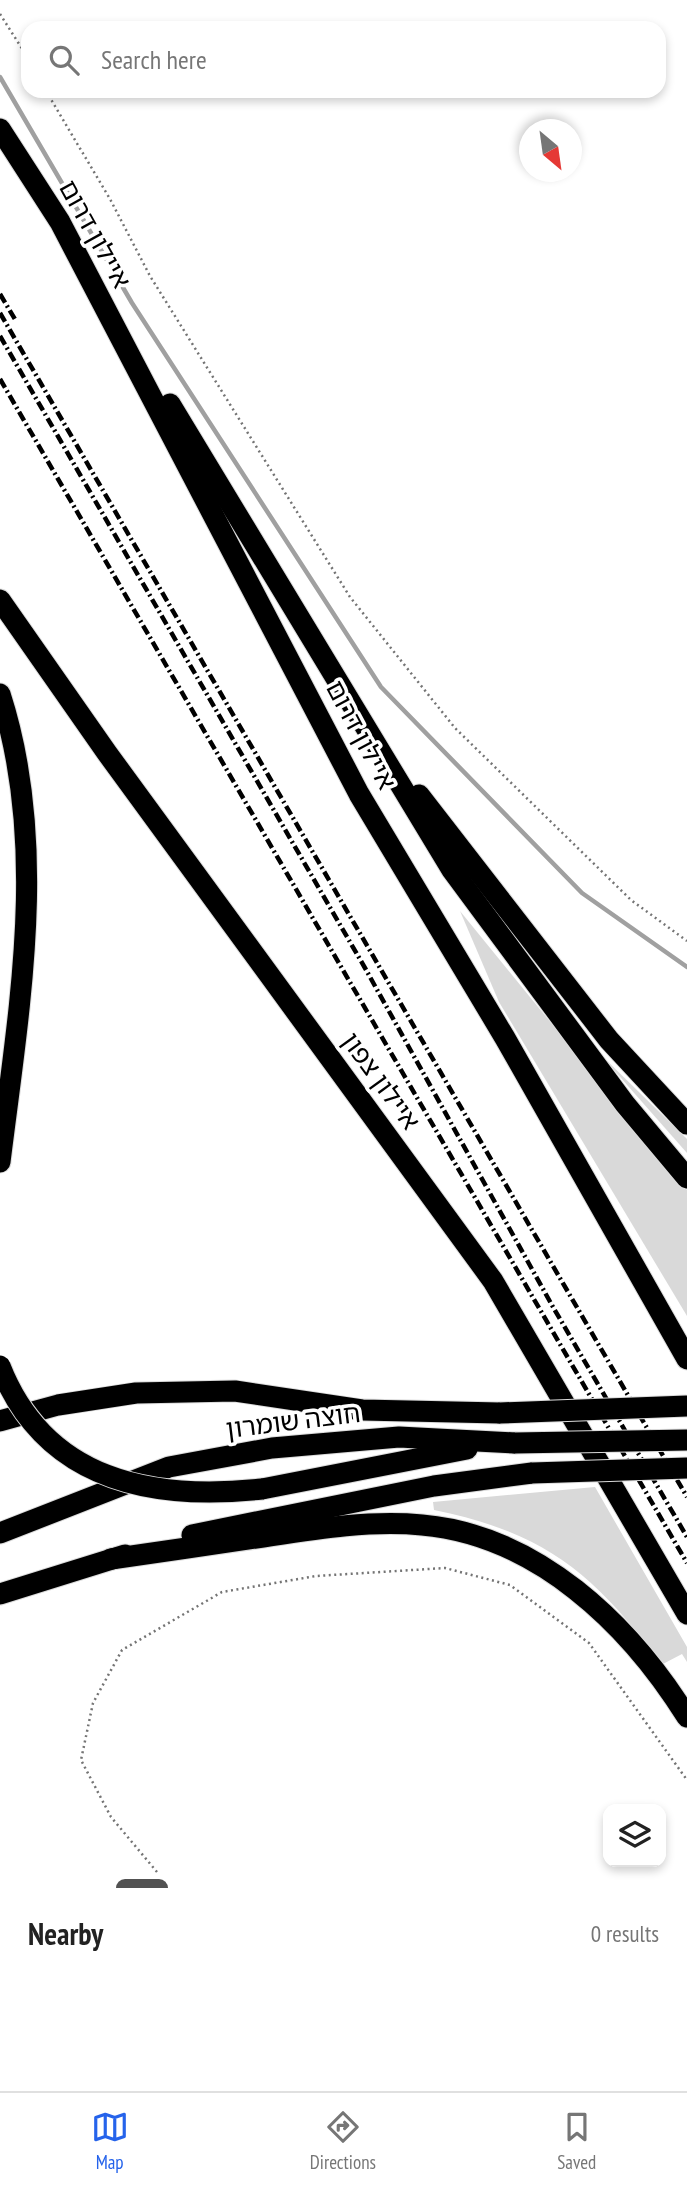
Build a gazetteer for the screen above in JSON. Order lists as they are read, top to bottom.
{
  "streets": {
    "highway": ["איילון דרום", "איילון צפון", "חוצה שומרון"]
  },
  "north": "bottom right",
  "page": {
    "search": "Search here",
    "heading": ["Nearby", "0 results"],
    "nav": ["Map", "Directions", "Saved"]
  }
}
